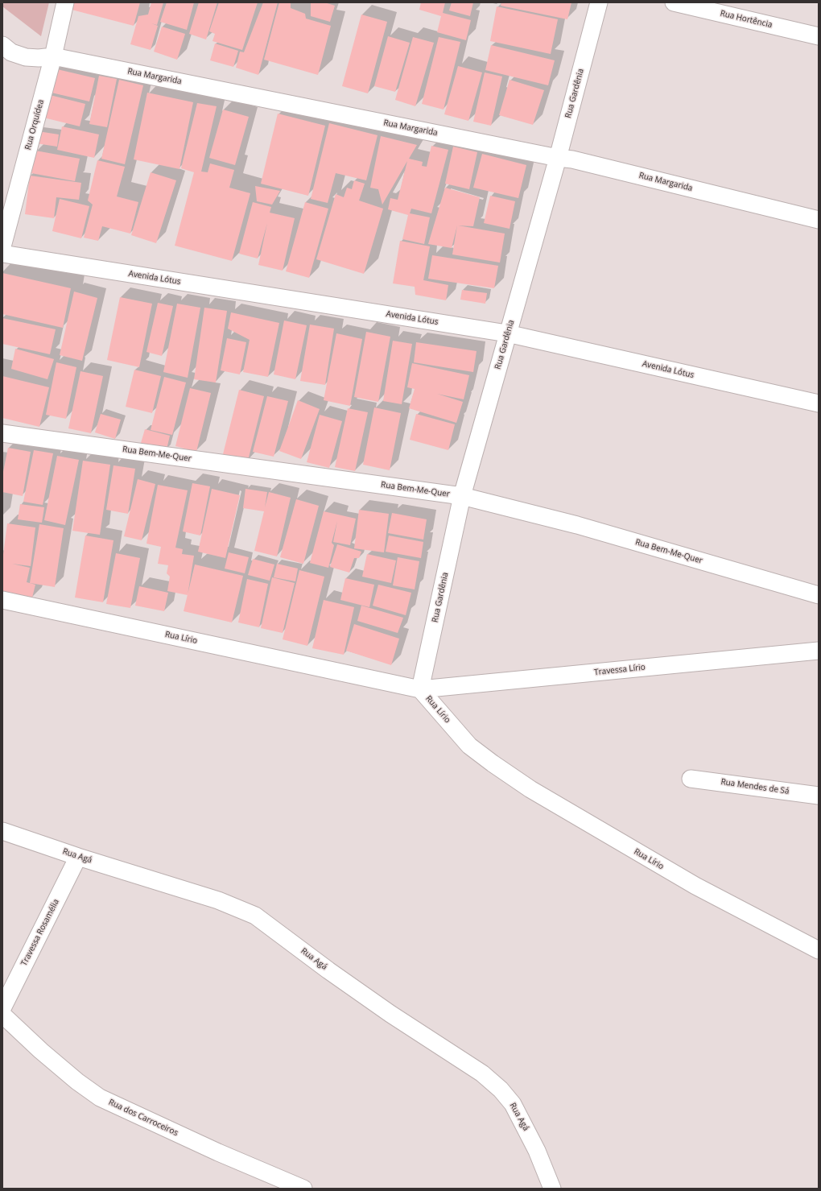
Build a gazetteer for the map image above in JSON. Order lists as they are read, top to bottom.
{
  "streets": {
    "street": [
      "Rua Hortência",
      "Rua Margarida",
      "Rua Gardênia",
      "Rua Orquídea",
      "Avenida Lótus",
      "Rua Bem-Me-Quer",
      "Rua Lírio",
      "Travessa Lírio",
      "Rua Mendes de Sá",
      "Rua Agá",
      "Travessa Rosamélia",
      "Rua dos Carroceiros"
    ]
  },
  "crossings": [
    ["Rua Margarida", "Rua Gardênia"],
    ["Rua Margarida", "Rua Orquídea"],
    ["Rua Gardênia", "Avenida Lótus"],
    ["Rua Gardênia", "Rua Bem-Me-Quer"],
    ["Rua Gardênia", "Rua Lírio"],
    ["Rua Gardênia", "Travessa Lírio"],
    ["Rua Lírio", "Travessa Lírio"],
    ["Rua Agá", "Travessa Rosamélia"]
  ]
}
